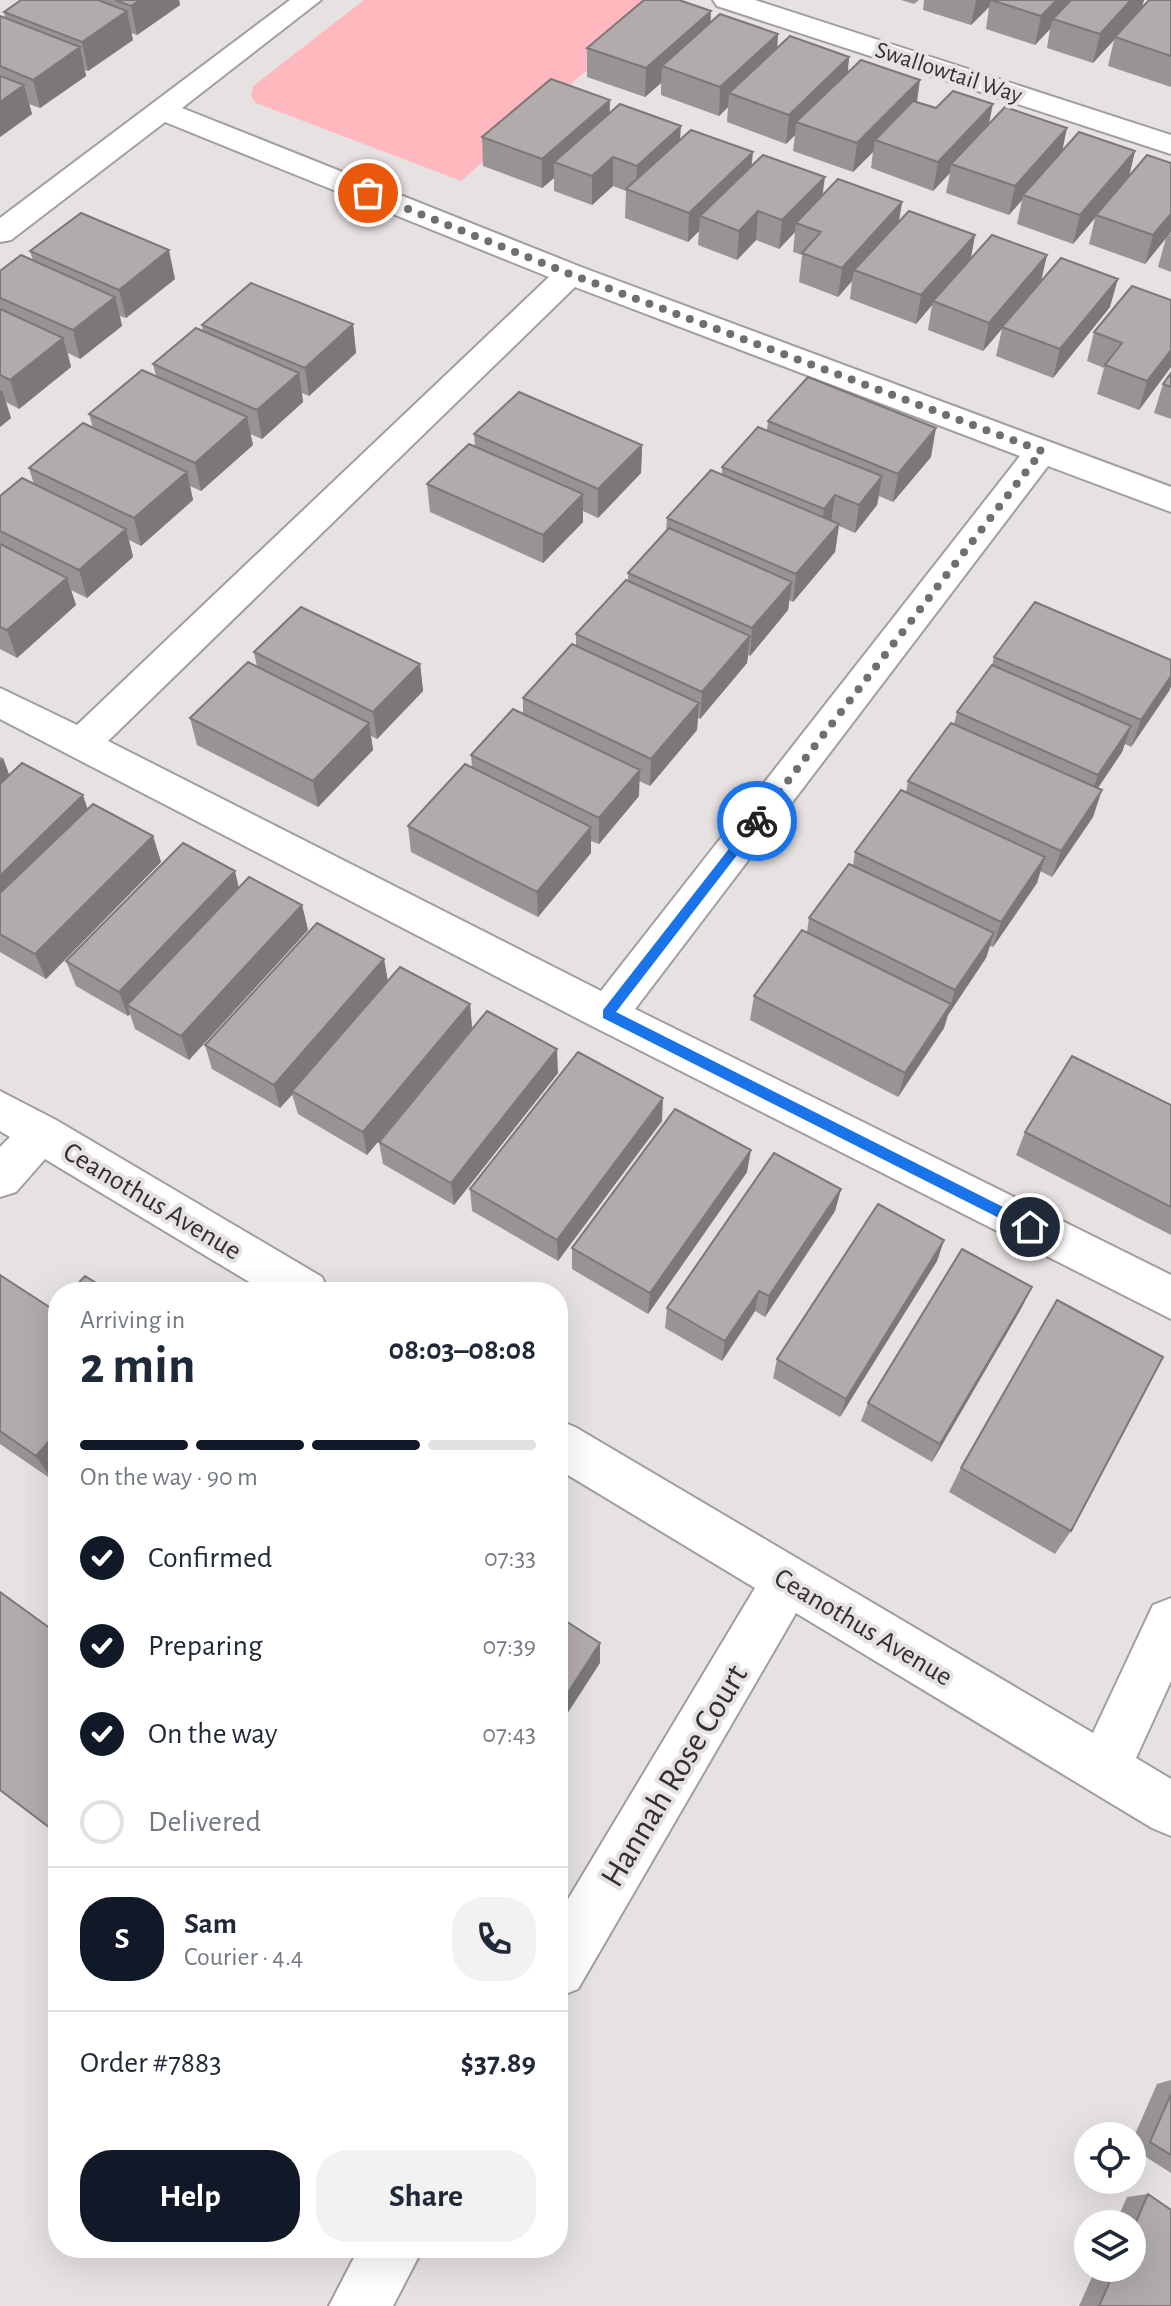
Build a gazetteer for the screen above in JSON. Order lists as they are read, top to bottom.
{
  "streets": {
    "street": ["Swallowtail Way", "Ceanothus Avenue", "Hannah Rose Court"]
  },
  "crossings": [
    ["Ceanothus Avenue", "Hannah Rose Court"]
  ],
  "page": {
    "heading": ["2 min", "Arriving in", "08:03–08:08"],
    "panel": [
      "Sam",
      "Courier · 4.4",
      "Order #7883",
      "$37.89"
    ],
    "bar": "On the way · 90 m",
    "list": [
      ["Confirmed", "07:33"],
      ["Preparing", "07:39"],
      ["On the way", "07:43"],
      "Delivered"
    ],
    "round": "S",
    "buttons": ["Help", "Share"]
  }
}
